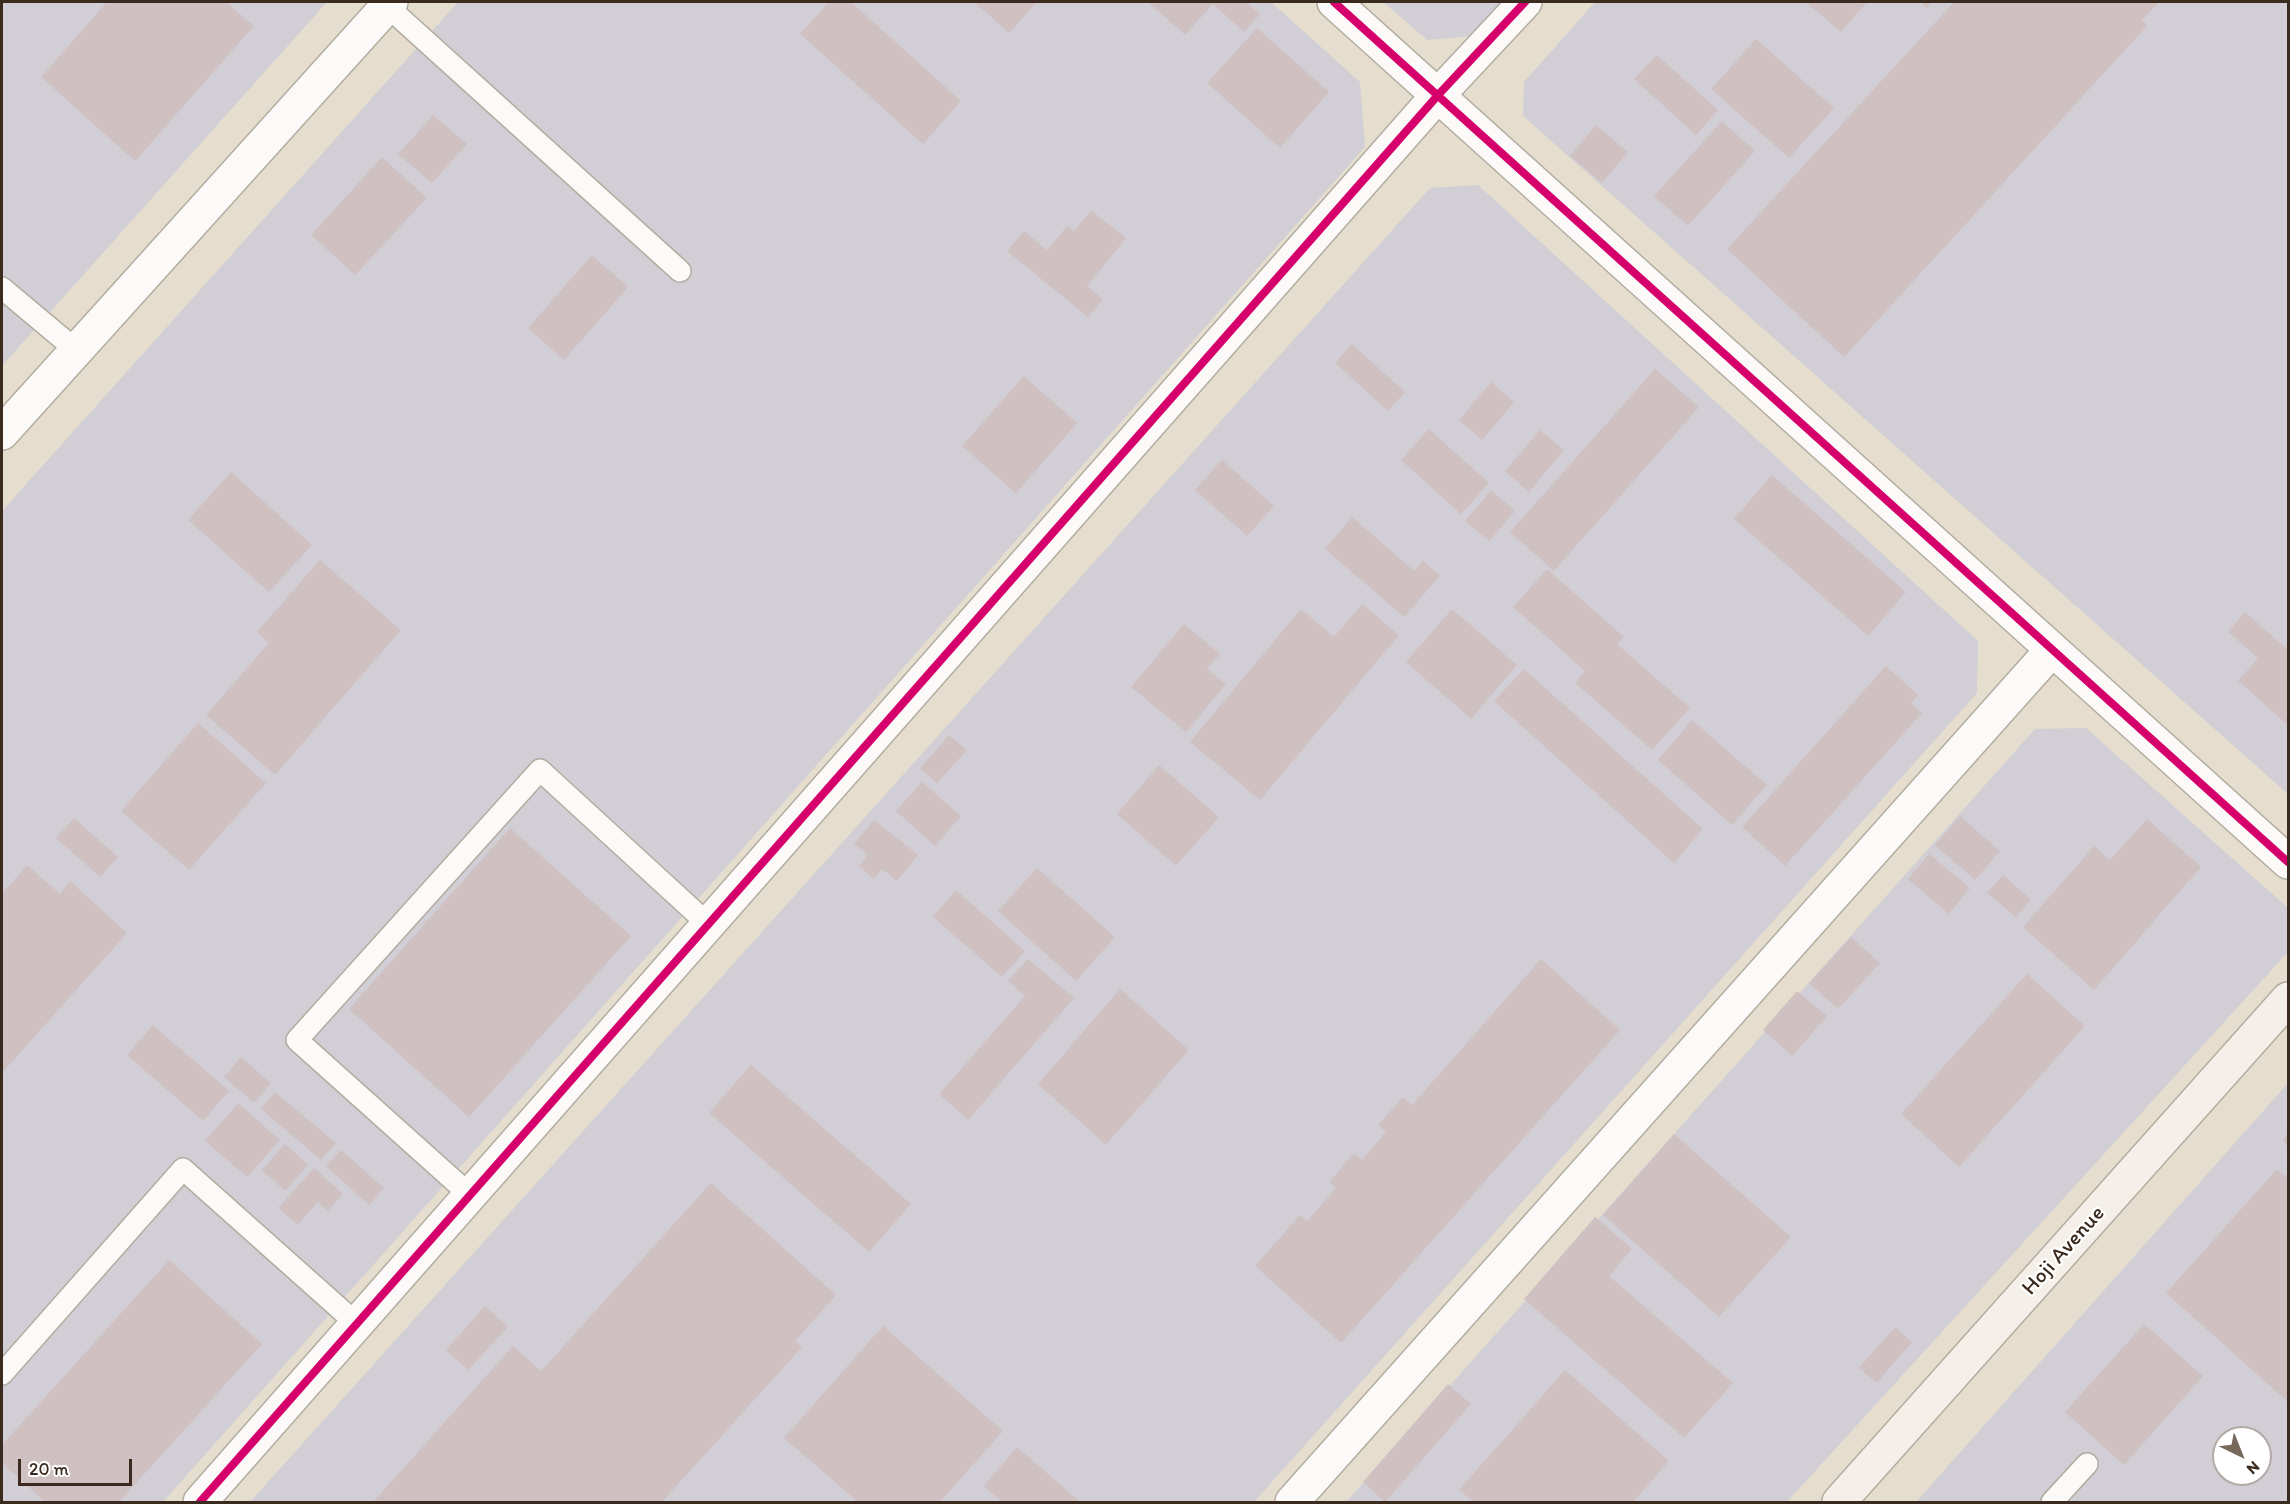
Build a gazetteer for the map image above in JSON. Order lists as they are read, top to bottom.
{
  "streets": {
    "main road": ["Hoji Avenue"]
  },
  "scale_bar": "20 m",
  "north": "bottom right"
}
